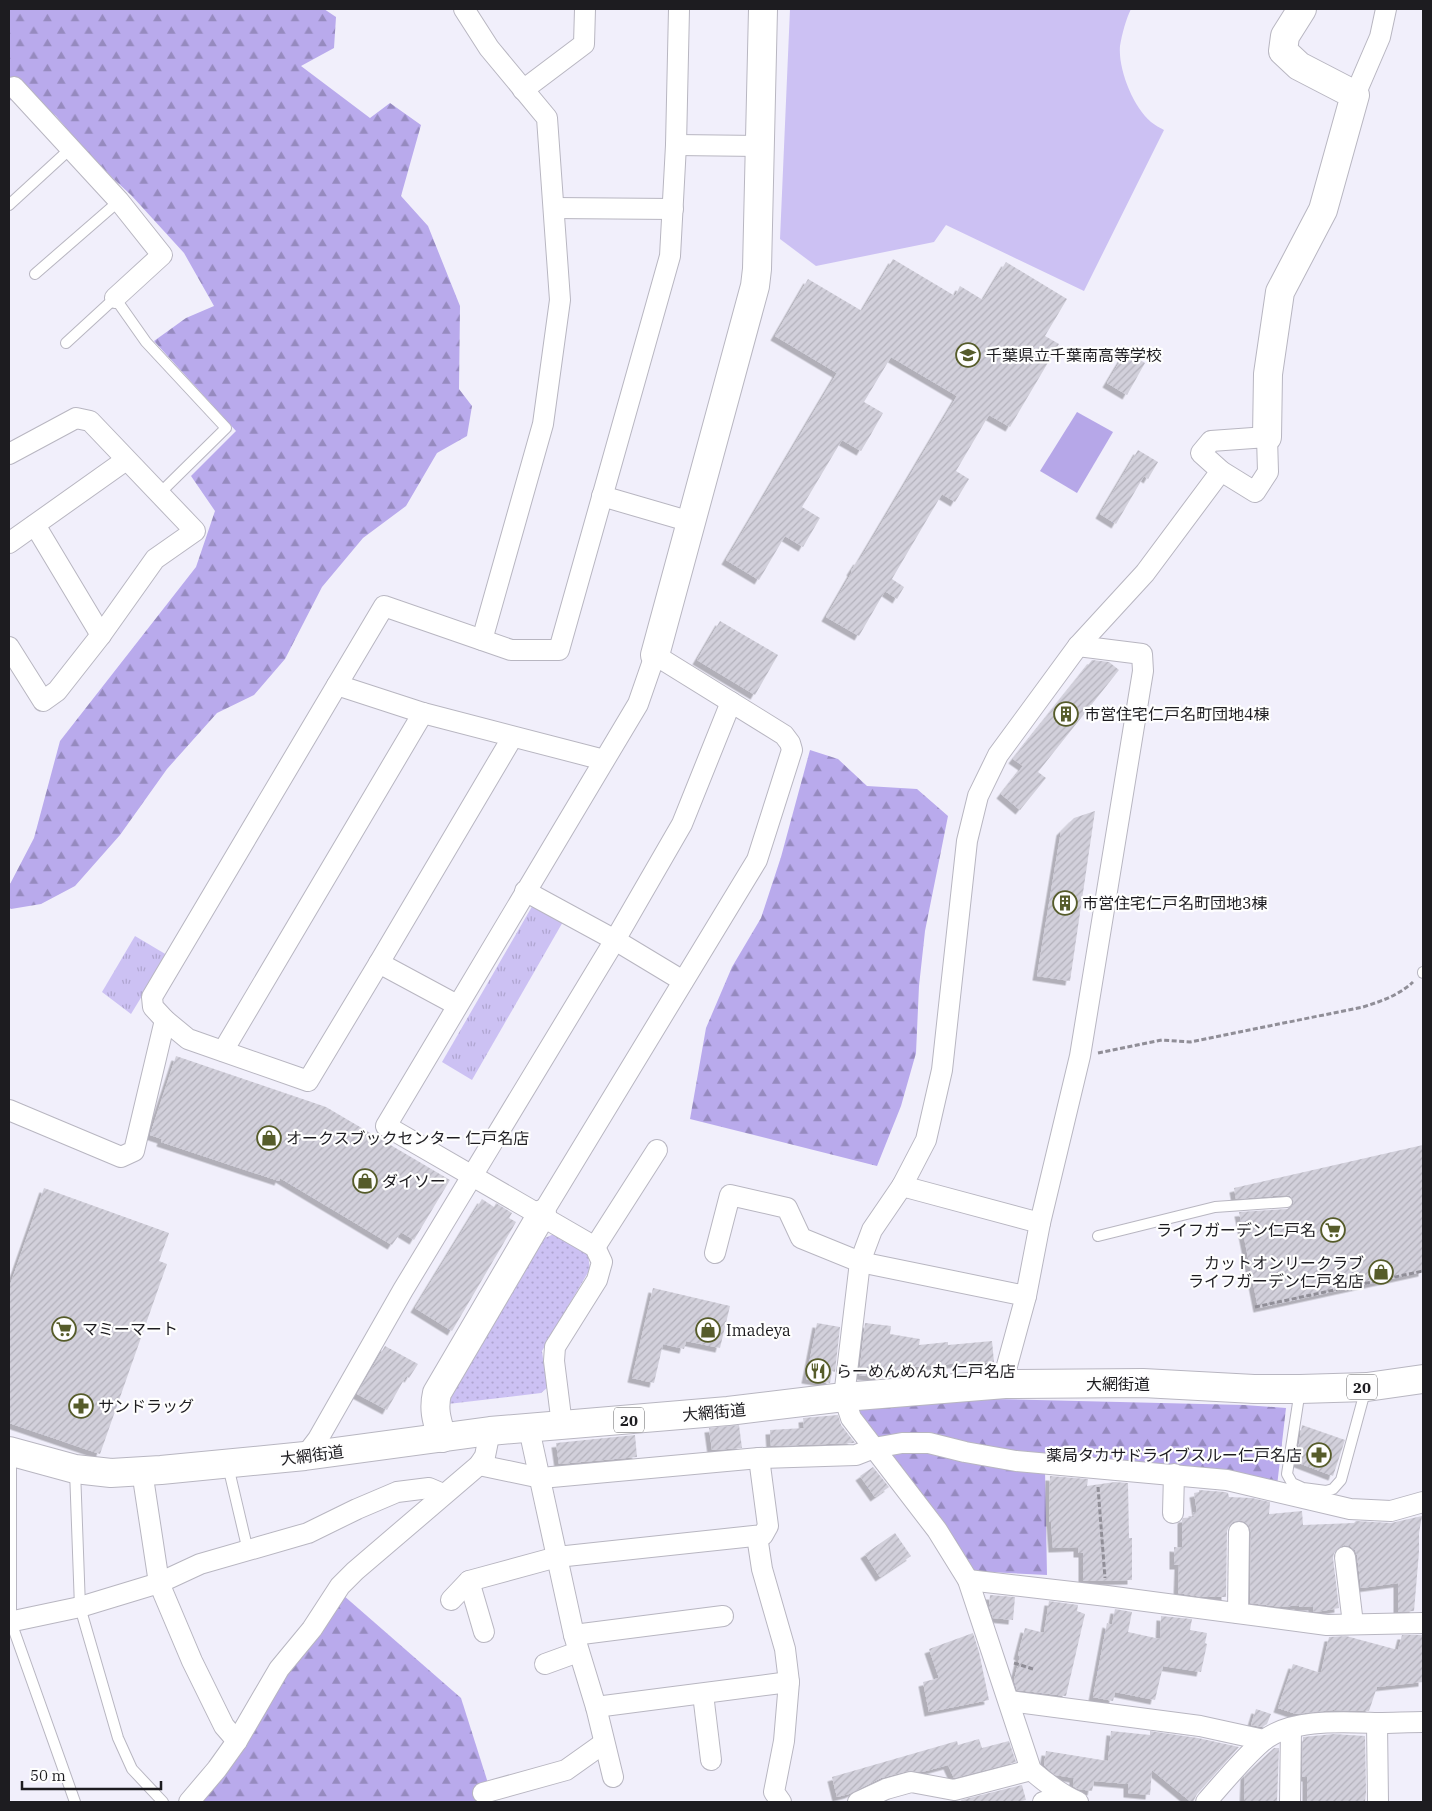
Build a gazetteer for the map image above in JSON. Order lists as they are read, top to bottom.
{
  "streets": {
    "main road": ["大網街道", "20"]
  },
  "places": {
    "school or university": ["千葉県立千葉南高等学校"],
    "building": ["市営住宅仁戸名町団地4棟", "市営住宅仁戸名町団地3棟"],
    "shop": [
      "オークスブックセンター 仁戸名店",
      "ダイソー",
      "カットオンリークラブ ライフガーデン仁戸名店",
      "Imadeya"
    ],
    "supermarket": ["ライフガーデン仁戸名", "マミーマート"],
    "restaurant": ["らーめんめん丸 仁戸名店"],
    "pharmacy": ["サンドラッグ", "薬局タカサドライブスルー仁戸名店"]
  },
  "scale_bar": "50 m"
}
